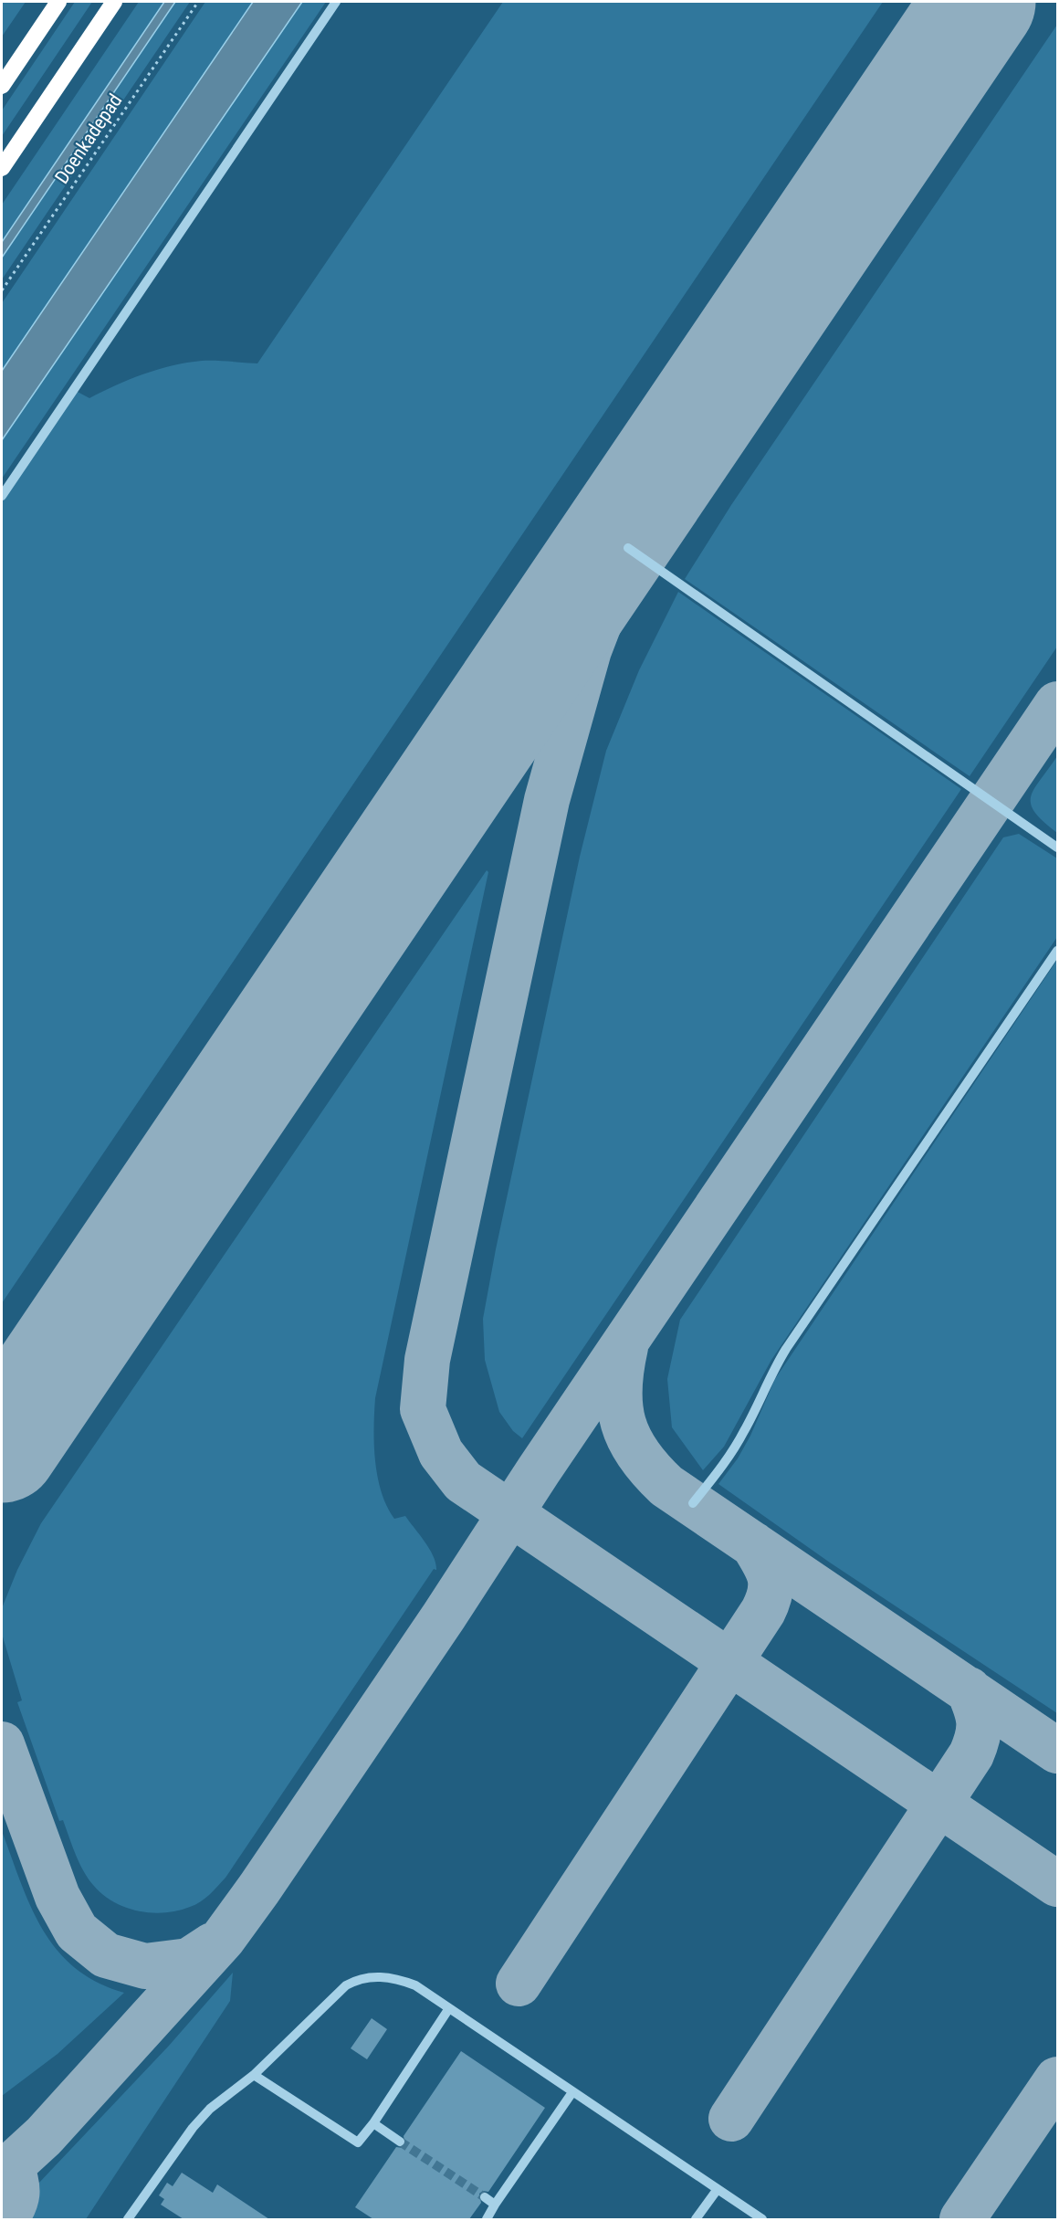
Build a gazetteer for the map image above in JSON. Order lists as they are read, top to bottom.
{
  "streets": {
    "path": ["Doenkadepad"]
  }
}
